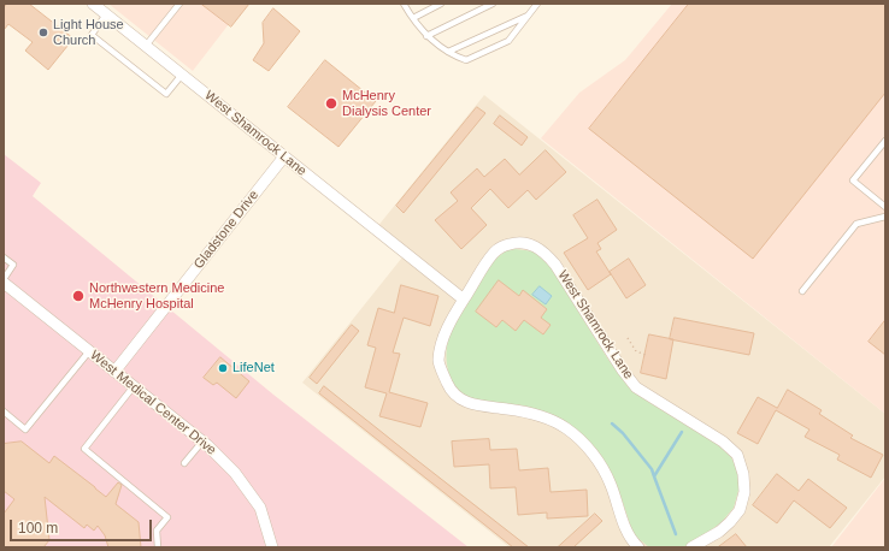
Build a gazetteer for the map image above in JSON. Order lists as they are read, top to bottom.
{
  "streets": {
    "street": ["West Shamrock Lane", "Gladstone Drive", "West Medical Center Drive"]
  },
  "crossings": [
    ["West Shamrock Lane", "Gladstone Drive"],
    ["Gladstone Drive", "West Medical Center Drive"]
  ],
  "places": [
    "Light House Church",
    "McHenry Dialysis Center",
    "Northwestern Medicine McHenry Hospital",
    "LifeNet"
  ],
  "scale_bar": "100 m"
}
